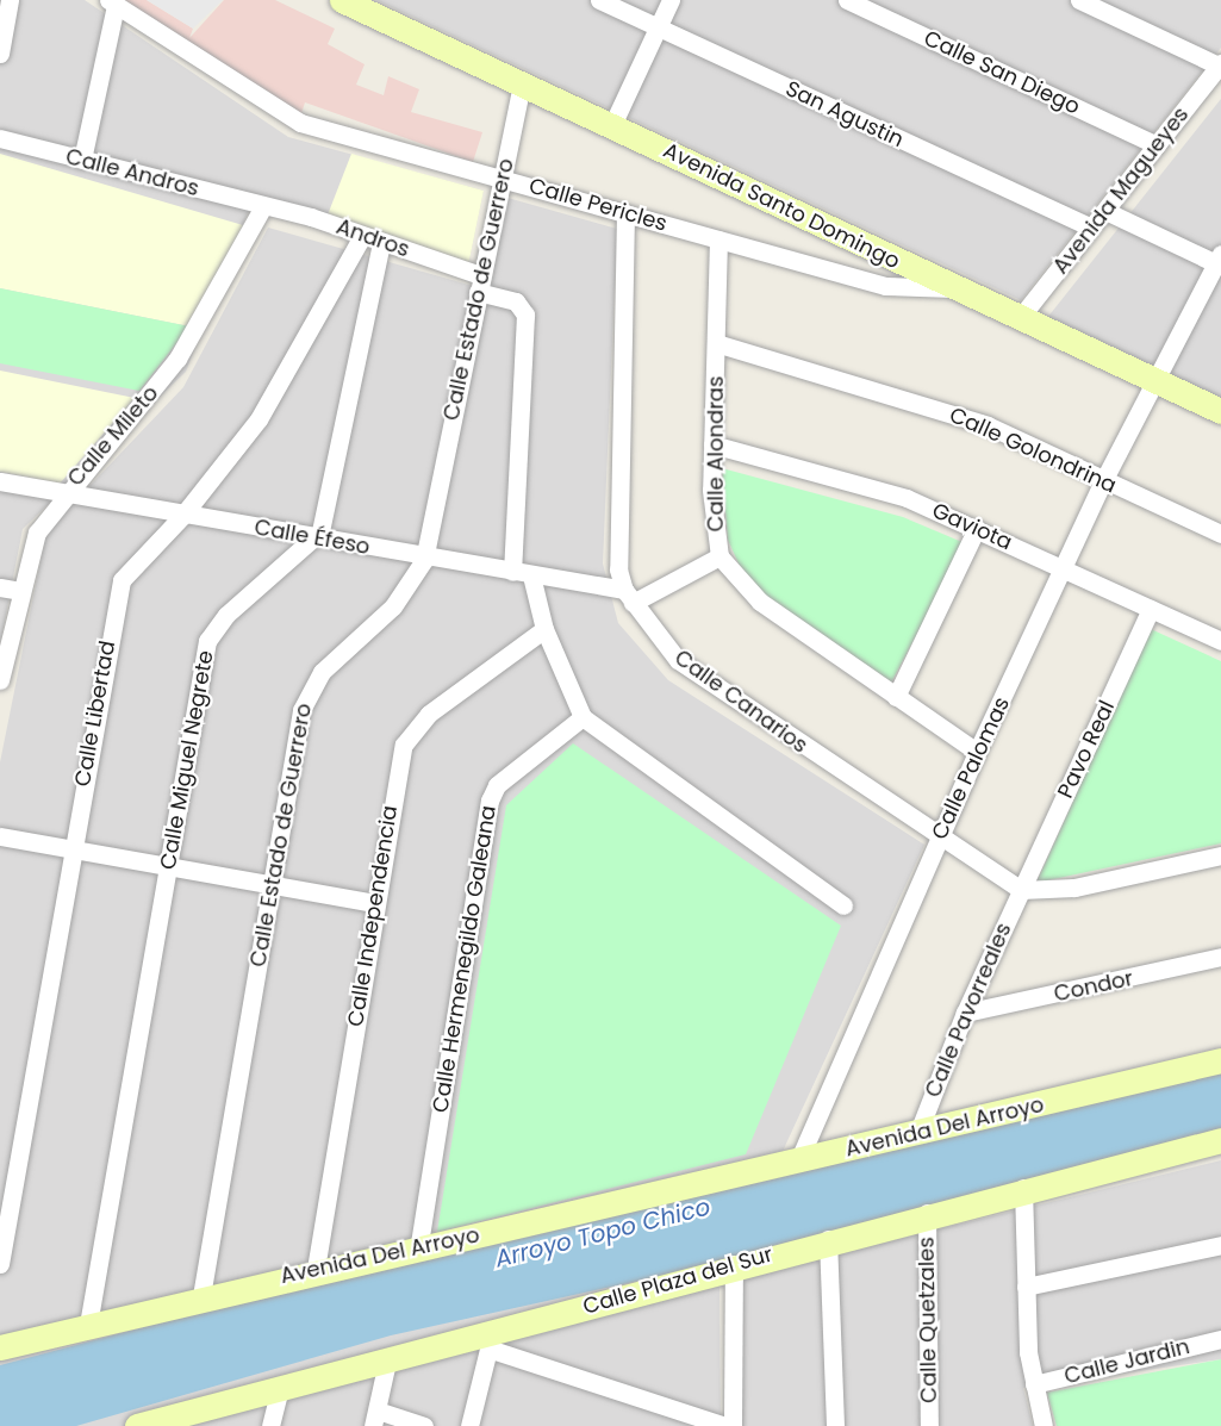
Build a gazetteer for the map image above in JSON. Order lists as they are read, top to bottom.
{
  "streets": {
    "street": [
      "Calle San Diego",
      "San Agustin",
      "Calle Andros",
      "Avenida Magueyes",
      "Calle Pericles",
      "Avenida Santo Domingo",
      "Andros",
      "Calle Estado de Guerrero",
      "Calle Mileto",
      "Calle Golondrina",
      "Calle Alondras",
      "Gaviota",
      "Calle Éfeso",
      "Calle Canarios",
      "Calle Libertad",
      "Pavo Real",
      "Calle Miguel Negrete",
      "Calle Palomas",
      "Calle Independencia",
      "Calle Hermenegildo Galeana",
      "Condor",
      "Calle Pavorreales",
      "Avenida Del Arroyo",
      "Calle Plaza del Sur",
      "Calle Quetzales",
      "Calle Jardin"
    ]
  },
  "crossings": [
    ["Calle San Diego", "Avenida Magueyes"],
    ["San Agustin", "Avenida Magueyes"],
    ["Calle Andros", "Andros"],
    ["Calle Andros", "Calle Mileto"],
    ["Avenida Magueyes", "Avenida Santo Domingo"],
    ["Calle Pericles", "Avenida Santo Domingo"],
    ["Calle Pericles", "Calle Estado de Guerrero"],
    ["Calle Pericles", "Calle Alondras"],
    ["Avenida Santo Domingo", "Calle Estado de Guerrero"],
    ["Avenida Santo Domingo", "Calle Palomas"],
    ["Andros", "Calle Estado de Guerrero"],
    ["Andros", "Calle Mileto"],
    ["Andros", "Calle Éfeso"],
    ["Andros", "Calle Libertad"],
    ["Calle Estado de Guerrero", "Calle Éfeso"],
    ["Calle Estado de Guerrero", "Avenida Del Arroyo"],
    ["Calle Mileto", "Calle Éfeso"],
    ["Calle Golondrina", "Calle Alondras"],
    ["Calle Golondrina", "Calle Palomas"],
    ["Calle Alondras", "Gaviota"],
    ["Calle Alondras", "Calle Palomas"],
    ["Gaviota", "Pavo Real"],
    ["Gaviota", "Calle Palomas"],
    ["Calle Éfeso", "Calle Canarios"],
    ["Calle Éfeso", "Calle Libertad"],
    ["Calle Éfeso", "Calle Miguel Negrete"],
    ["Calle Canarios", "Pavo Real"],
    ["Calle Canarios", "Calle Palomas"],
    ["Calle Canarios", "Calle Pavorreales"],
    ["Pavo Real", "Calle Pavorreales"],
    ["Calle Miguel Negrete", "Avenida Del Arroyo"],
    ["Calle Palomas", "Avenida Del Arroyo"],
    ["Calle Independencia", "Avenida Del Arroyo"],
    ["Calle Hermenegildo Galeana", "Avenida Del Arroyo"],
    ["Condor", "Calle Pavorreales"],
    ["Calle Pavorreales", "Avenida Del Arroyo"],
    ["Calle Plaza del Sur", "Calle Quetzales"]
  ],
  "water": ["Arroyo Topo Chico"]
}
